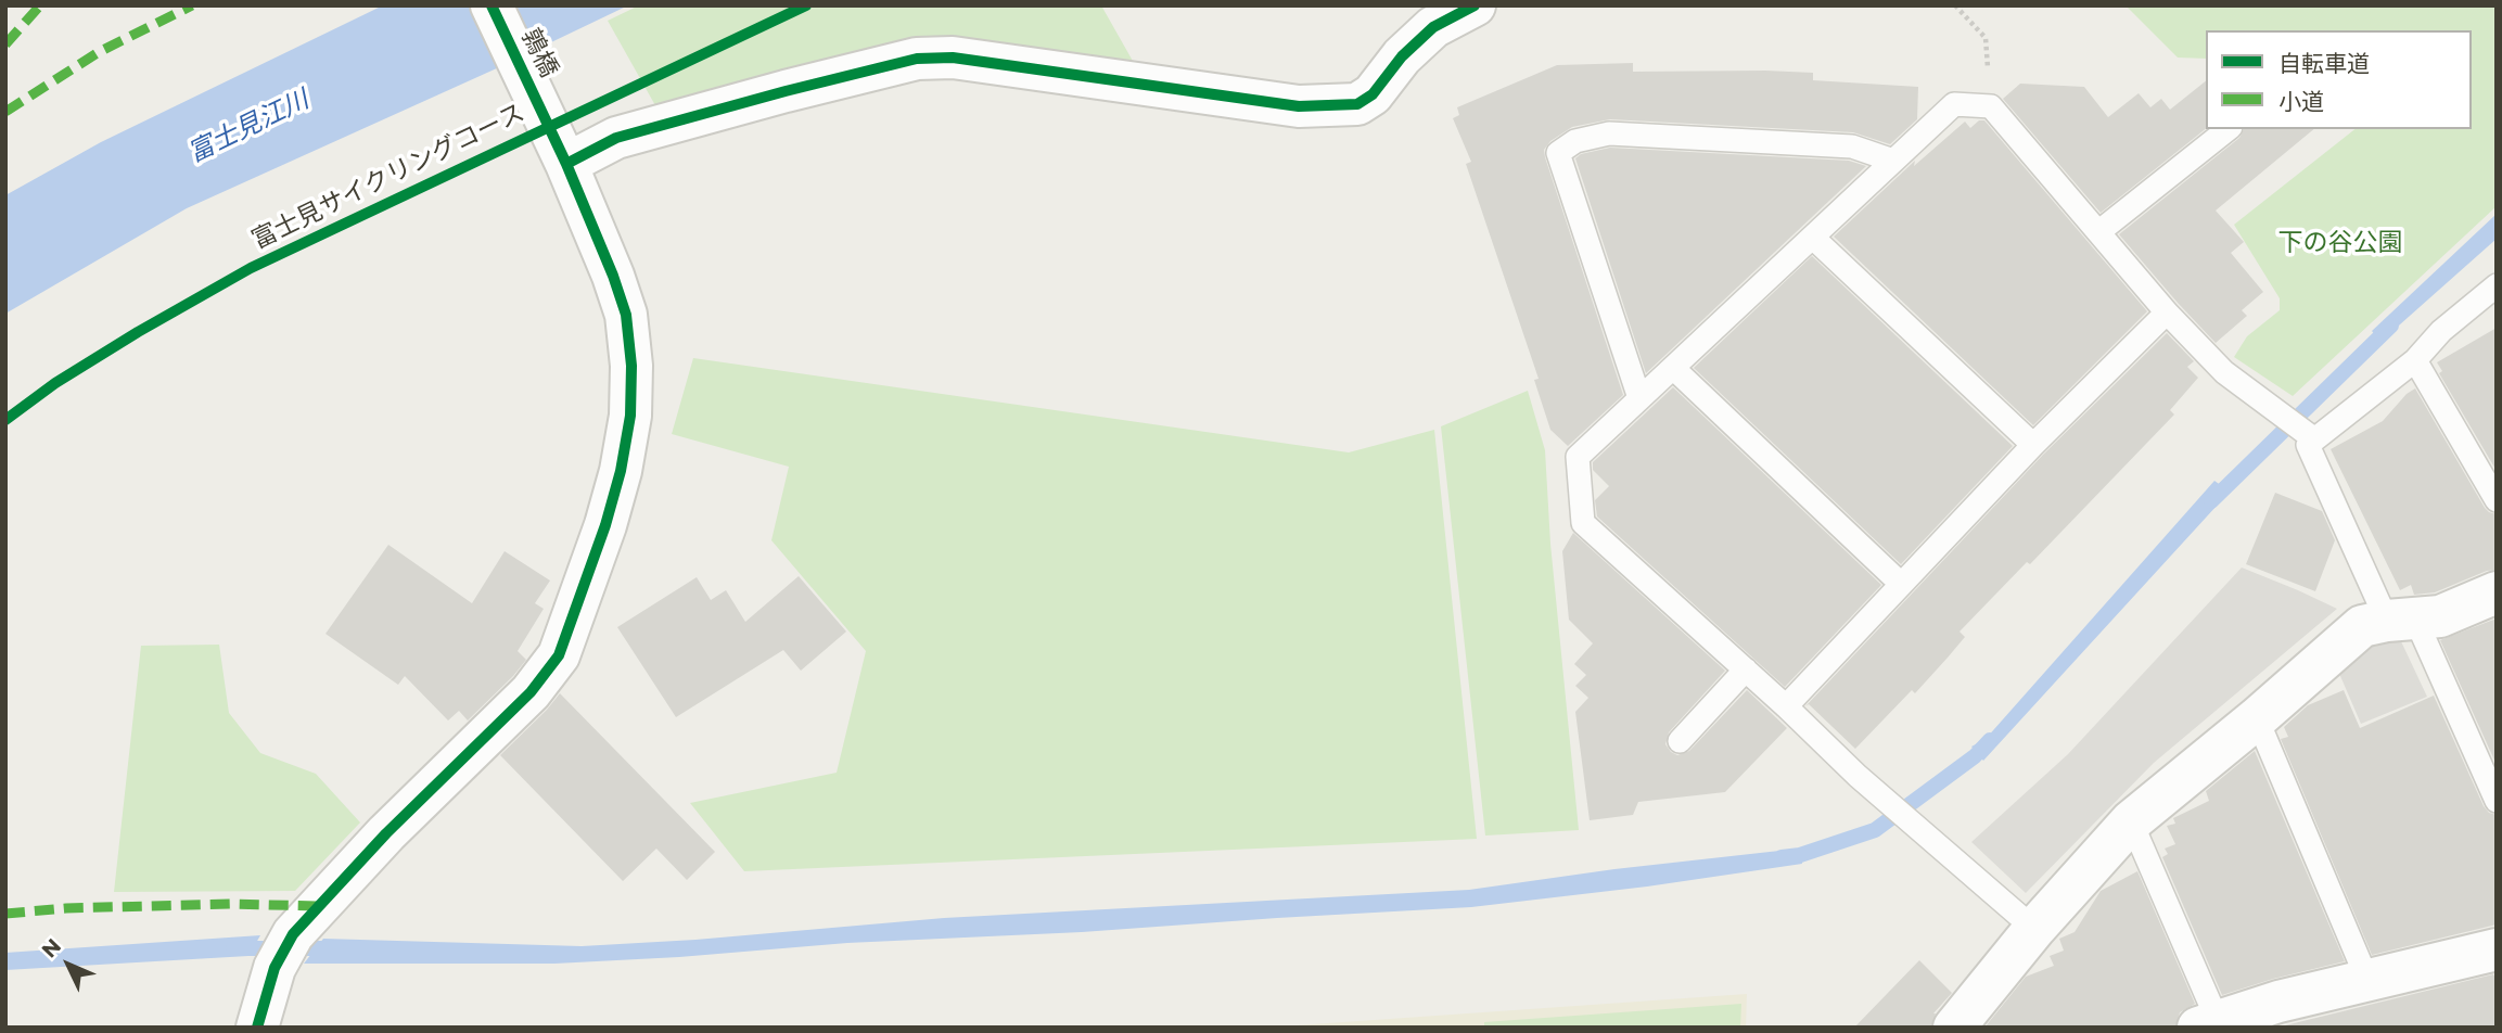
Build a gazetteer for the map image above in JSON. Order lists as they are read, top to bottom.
{
  "streets": {
    "street": ["鶉橋"],
    "cycle path": ["富士見サイクリングコース"]
  },
  "water": ["富士見江川"],
  "parks": ["下の谷公園"],
  "legend": ["自転車道", "小道"],
  "north": "top left"
}
